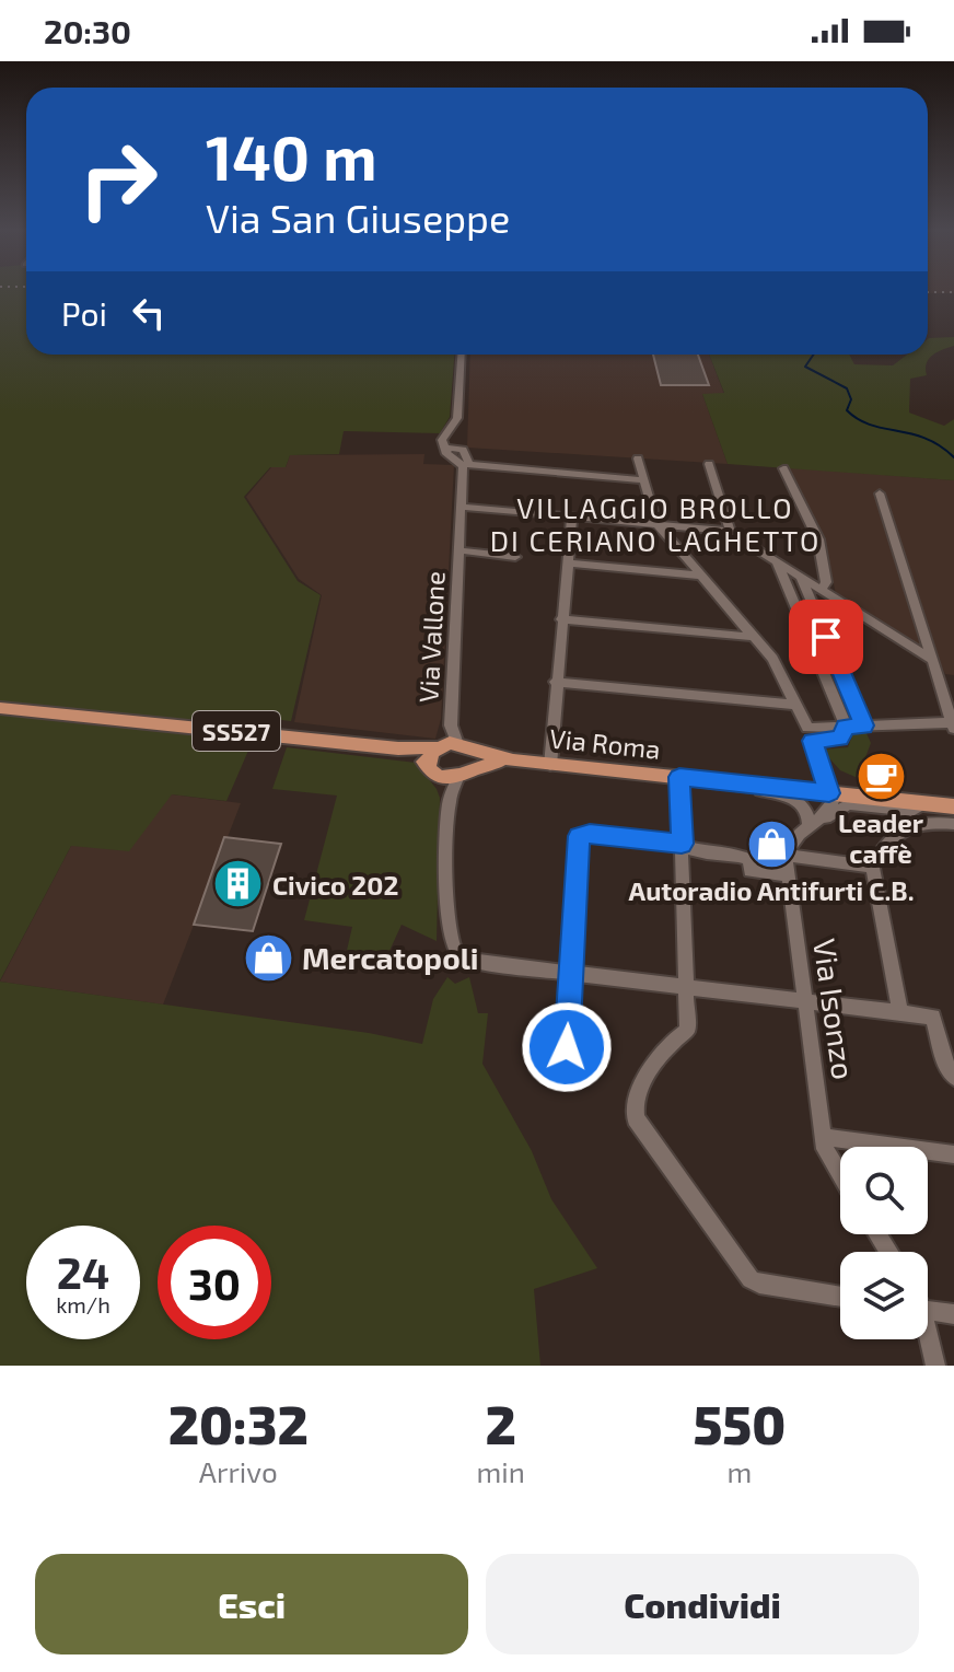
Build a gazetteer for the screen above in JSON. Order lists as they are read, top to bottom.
{
  "streets": {
    "main road": ["SS527", "Via Roma"],
    "street": ["Via Vallone", "Via Isonzo"]
  },
  "crossings": [
    ["Via Vallone", "Via Roma"],
    ["SS527", "Via Roma"]
  ],
  "districts": ["VILLAGGIO BROLLO DI CERIANO LAGHETTO"],
  "places": {
    "cafe": ["Leader caffè"],
    "shop": ["Autoradio Antifurti C.B.", "Mercatopoli"],
    "building": ["Civico 202"]
  },
  "page": {
    "status": "20:30",
    "turn": ["140 m", "Via San Giuseppe"],
    "then": "Poi",
    "speed": "24 km/h",
    "limit": "30",
    "eta": [
      "20:32",
      "Arrivo",
      "2",
      "min",
      "550",
      "m"
    ],
    "buttons": ["Esci", "Condividi"]
  }
}
